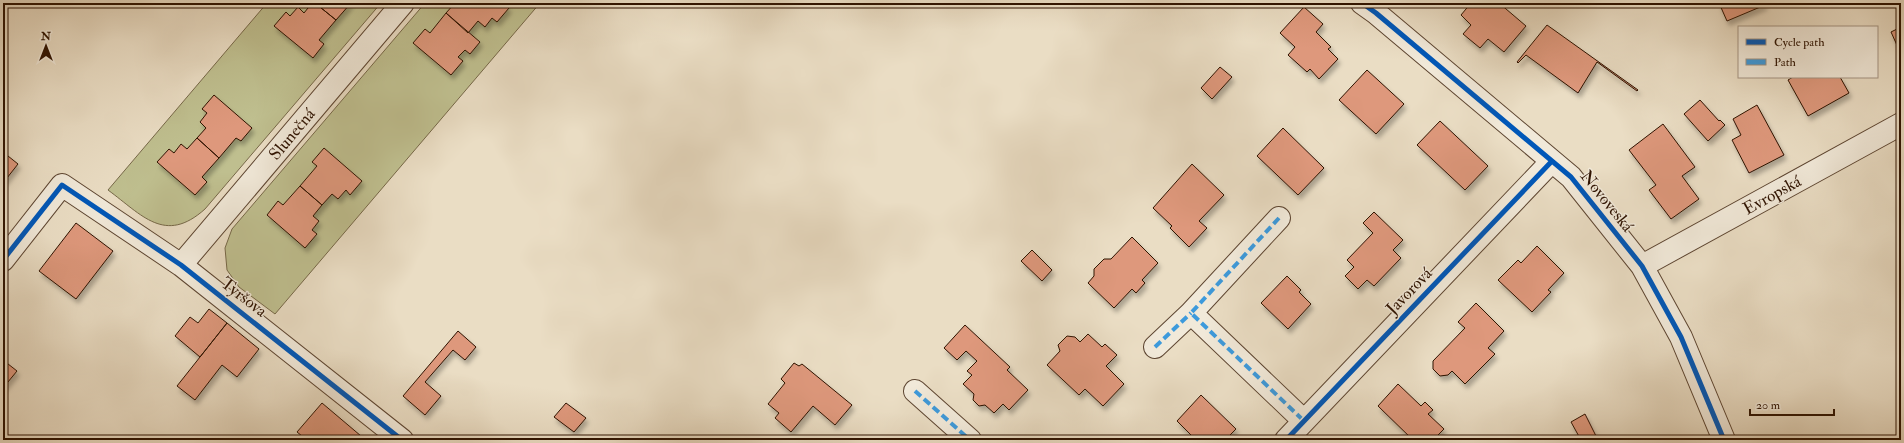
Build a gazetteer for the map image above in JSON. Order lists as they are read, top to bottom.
{
  "streets": {
    "street": [
      "Slunečná",
      "Evropská",
      "Novoveská",
      "Javorová",
      "Tyršova"
    ]
  },
  "crossings": [
    ["Slunečná", "Tyršova"],
    ["Evropská", "Novoveská"],
    ["Novoveská", "Javorová"]
  ],
  "legend": ["Cycle path", "Path"],
  "scale_bar": "20 m",
  "north": "top"
}
